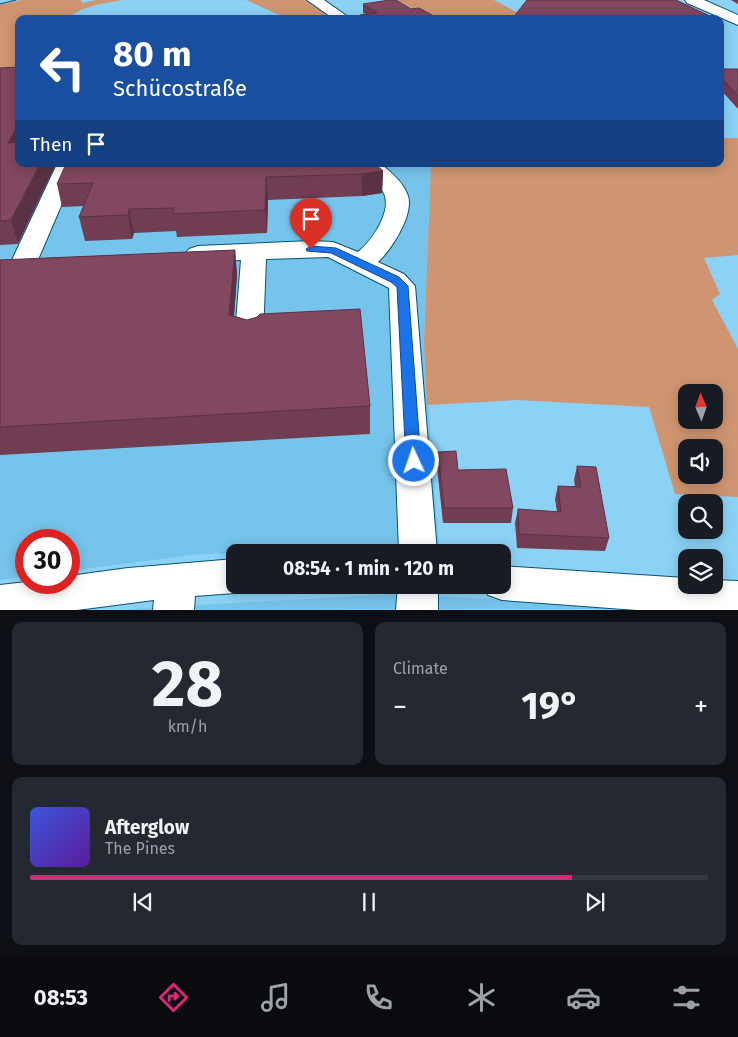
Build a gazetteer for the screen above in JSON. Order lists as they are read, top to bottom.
{
  "north": "top",
  "page": {
    "turn": ["80 m", "Schücostraße"],
    "then": "Then",
    "limit": "30",
    "trip": "08:54 · 1 min · 120 m",
    "tile": [
      ["28", "km/h"],
      "Climate"
    ],
    "heat": ["−", "19°", "+"],
    "song": ["Afterglow", "The Pines"],
    "tabs": "08:53"
  }
}
